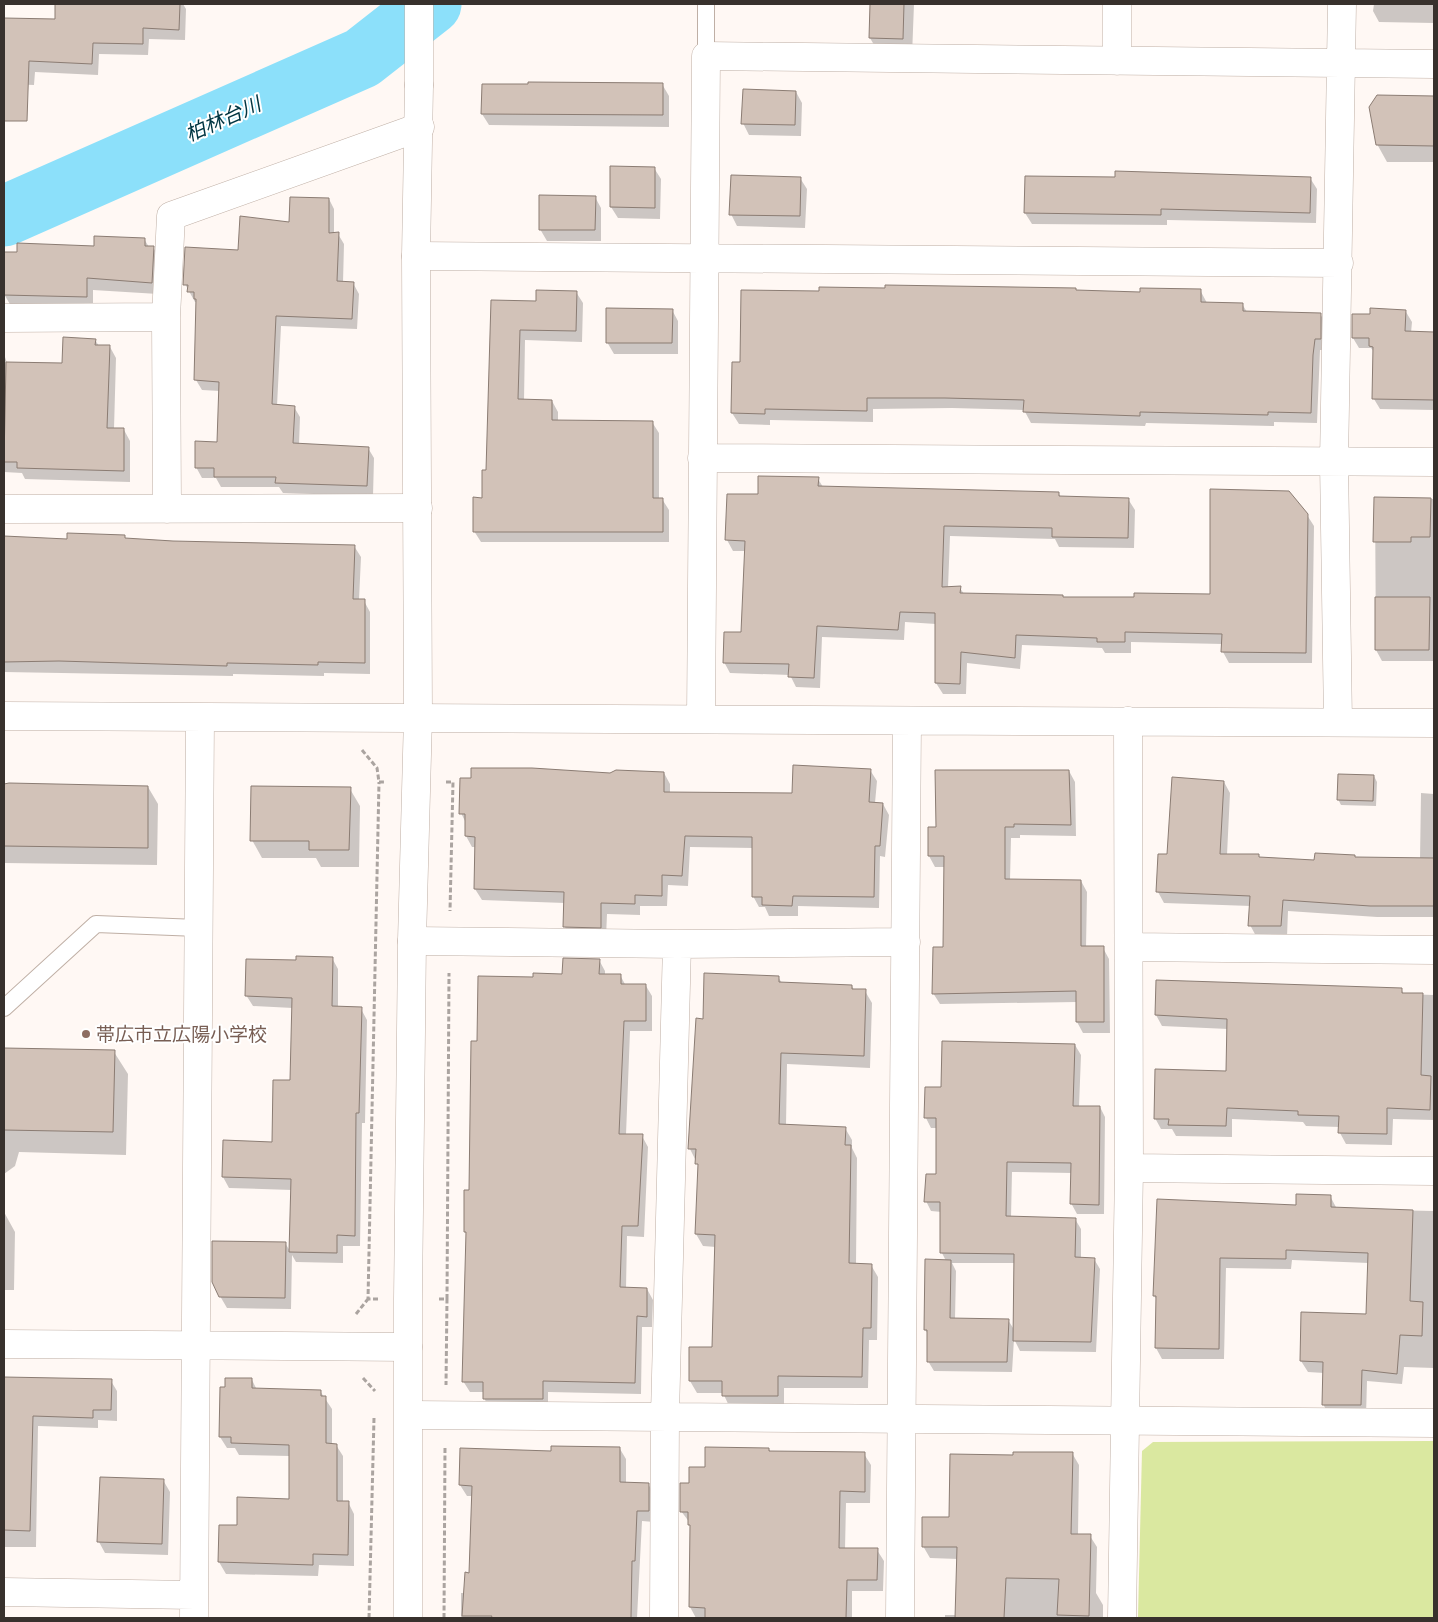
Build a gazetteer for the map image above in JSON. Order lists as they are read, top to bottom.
{
  "water": ["柏林台川"],
  "places": ["帯広市立広陽小学校"]
}
